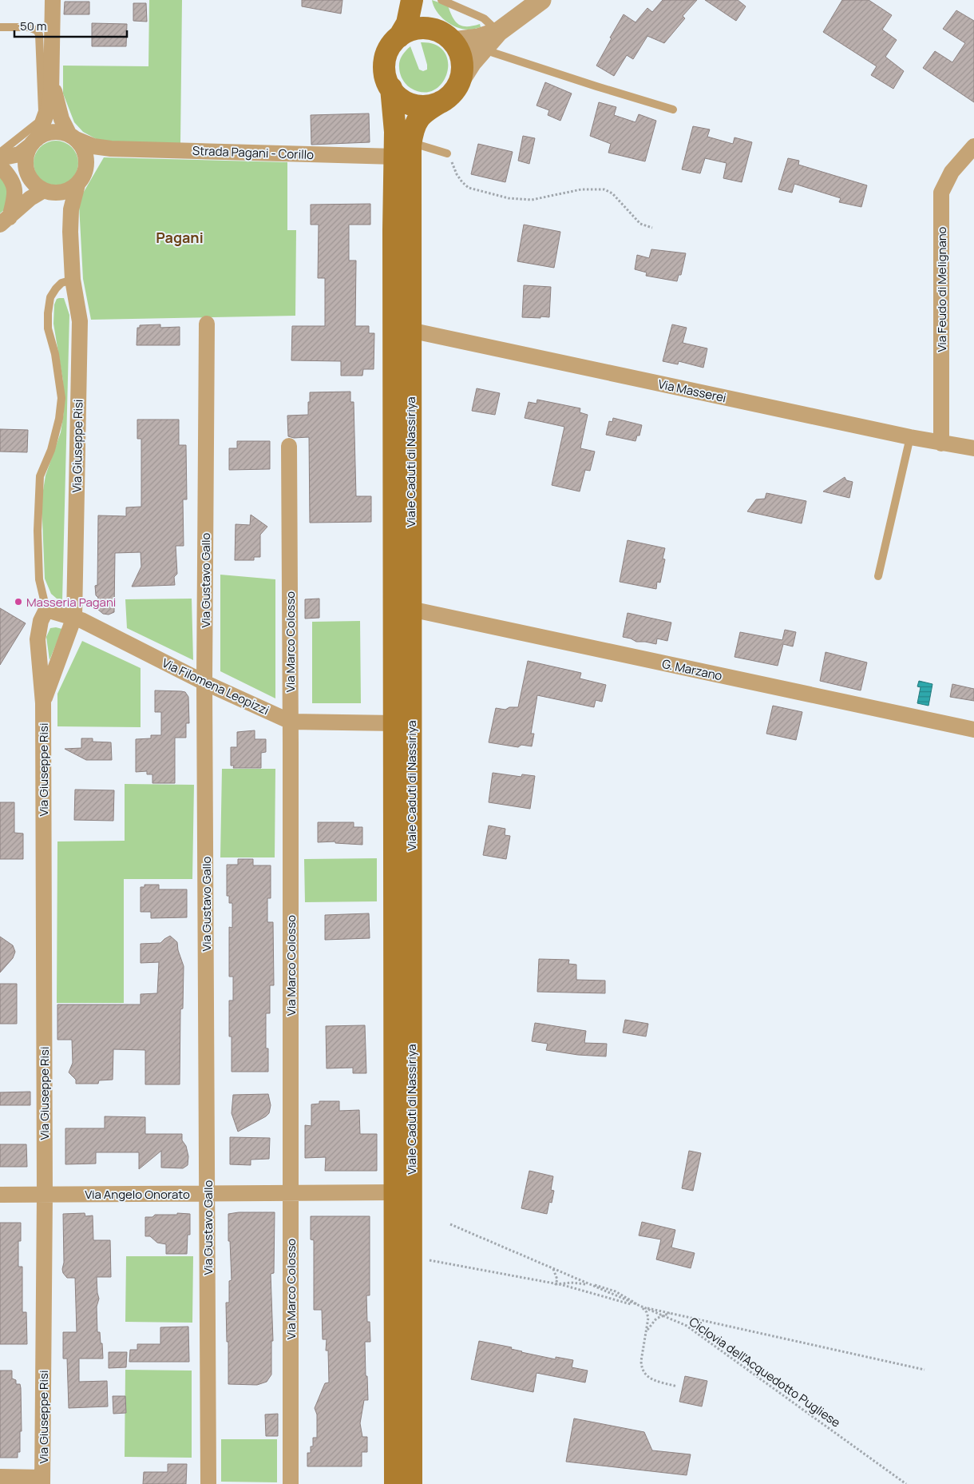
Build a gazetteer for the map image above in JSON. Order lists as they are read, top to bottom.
{
  "streets": {
    "main road": ["Viale Caduti di Nassiriya"],
    "street": [
      "Strada Pagani - Corillo",
      "Via Feudo di Melignano",
      "Via Masserei",
      "Via Giuseppe Risi",
      "Via Gustavo Gallo",
      "Via Marco Colosso",
      "G. Marzano",
      "Via Filomena Leopizzi",
      "Via Angelo Onorato"
    ],
    "path": ["Ciclovia dell'Acquedotto Pugliese"]
  },
  "crossings": [
    ["Strada Pagani - Corillo", "Via Giuseppe Risi"],
    ["Strada Pagani - Corillo", "Viale Caduti di Nassiriya"],
    ["Via Feudo di Melignano", "Via Masserei"],
    ["Via Masserei", "Viale Caduti di Nassiriya"],
    ["Via Giuseppe Risi", "Via Filomena Leopizzi"],
    ["Via Giuseppe Risi", "Via Angelo Onorato"],
    ["Viale Caduti di Nassiriya", "G. Marzano"],
    ["Viale Caduti di Nassiriya", "Via Filomena Leopizzi"],
    ["Viale Caduti di Nassiriya", "Via Angelo Onorato"],
    ["Via Gustavo Gallo", "Via Filomena Leopizzi"],
    ["Via Gustavo Gallo", "Via Angelo Onorato"],
    ["Via Marco Colosso", "Via Filomena Leopizzi"],
    ["Via Marco Colosso", "Via Angelo Onorato"]
  ],
  "districts": ["Pagani"],
  "places": ["Masseria Pagani"],
  "scale_bar": "50 m"
}
